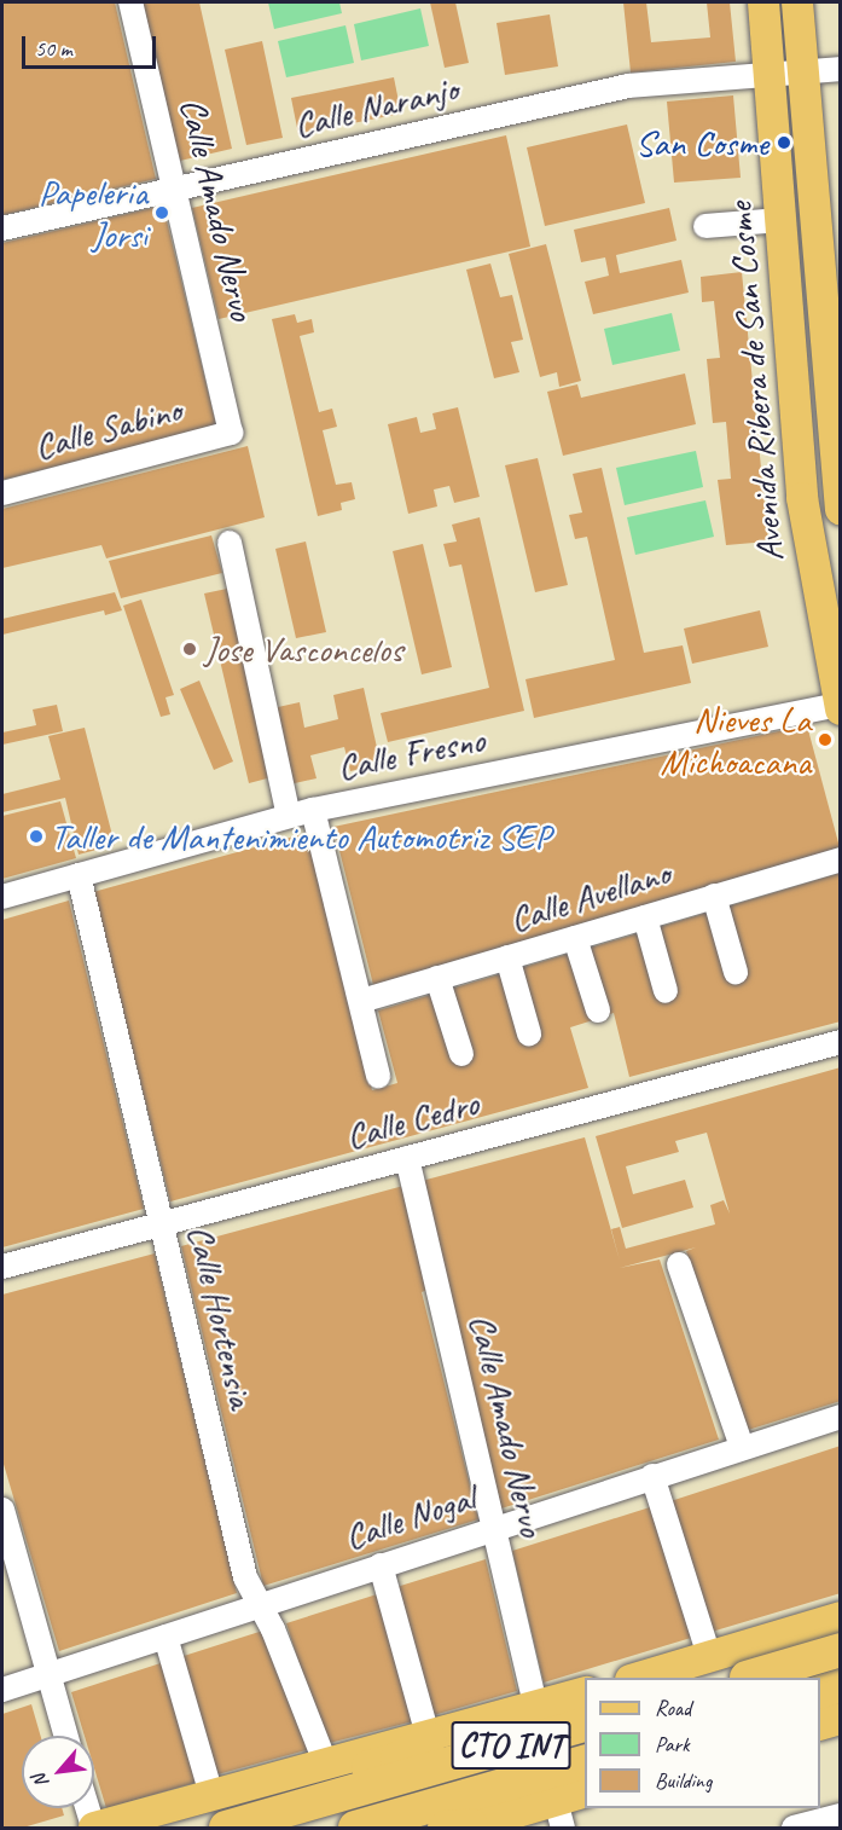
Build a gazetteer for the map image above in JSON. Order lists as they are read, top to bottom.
{
  "streets": {
    "highway": ["CTO INT"],
    "main road": ["Avenida Ribera de San Cosme"],
    "street": [
      "Calle Naranjo",
      "Calle Amado Nervo",
      "Calle Sabino",
      "Calle Fresno",
      "Calle Avellano",
      "Calle Cedro",
      "Calle Hortensia",
      "Calle Nogal"
    ]
  },
  "crossings": [
    ["Calle Naranjo", "Calle Amado Nervo"],
    ["Calle Naranjo", "Avenida Ribera de San Cosme"],
    ["Calle Amado Nervo", "Calle Sabino"],
    ["Calle Amado Nervo", "Calle Cedro"],
    ["Calle Amado Nervo", "Calle Nogal"],
    ["Calle Amado Nervo", "CTO INT"],
    ["Avenida Ribera de San Cosme", "Calle Fresno"],
    ["Calle Fresno", "Calle Hortensia"],
    ["Calle Cedro", "Calle Hortensia"],
    ["Calle Hortensia", "Calle Nogal"],
    ["Calle Hortensia", "CTO INT"]
  ],
  "places": [
    "San Cosme",
    "Papeleria Jorsi",
    "Jose Vasconcelos",
    "Nieves La Michoacana",
    "Taller de Mantenimiento Automotriz SEP"
  ],
  "legend": ["Road", "Park", "Building"],
  "scale_bar": "50 m",
  "north": "bottom left"
}
